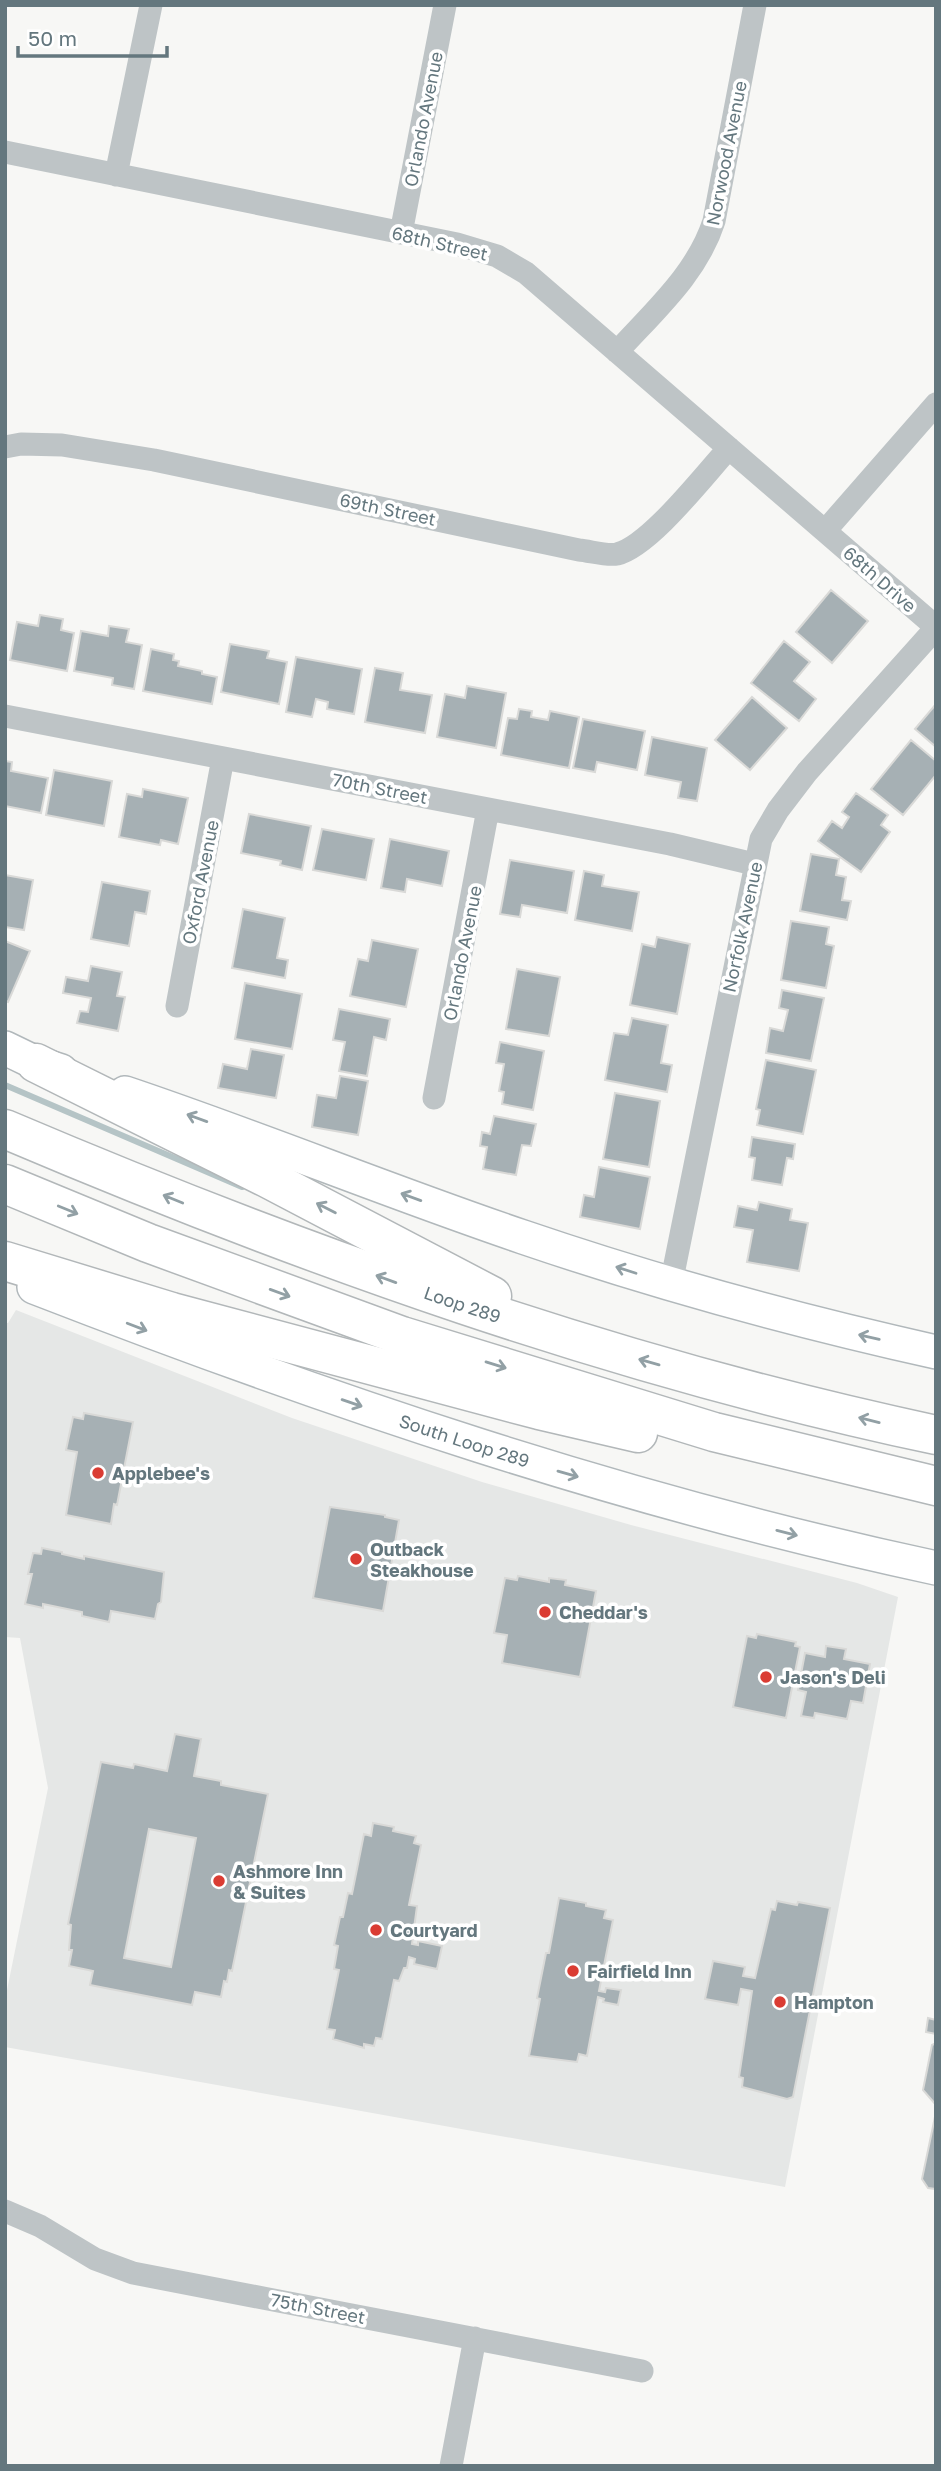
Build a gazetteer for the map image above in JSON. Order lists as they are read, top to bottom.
{
  "streets": {
    "highway": ["Loop 289"],
    "main road": ["South Loop 289"],
    "street": [
      "Orlando Avenue",
      "Norwood Avenue",
      "68th Street",
      "69th Street",
      "68th Drive",
      "70th Street",
      "Oxford Avenue",
      "Norfolk Avenue",
      "75th Street"
    ]
  },
  "crossings": [
    ["Orlando Avenue", "68th Street"],
    ["Orlando Avenue", "70th Street"],
    ["Norwood Avenue", "68th Street"],
    ["68th Street", "69th Street"],
    ["68th Street", "68th Drive"],
    ["68th Drive", "Norfolk Avenue"],
    ["70th Street", "Oxford Avenue"],
    ["70th Street", "Norfolk Avenue"]
  ],
  "places": [
    "Applebee's",
    "Outback Steakhouse",
    "Cheddar's",
    "Jason's Deli",
    "Ashmore Inn & Suites",
    "Courtyard",
    "Fairfield Inn",
    "Hampton"
  ],
  "scale_bar": "50 m"
}
